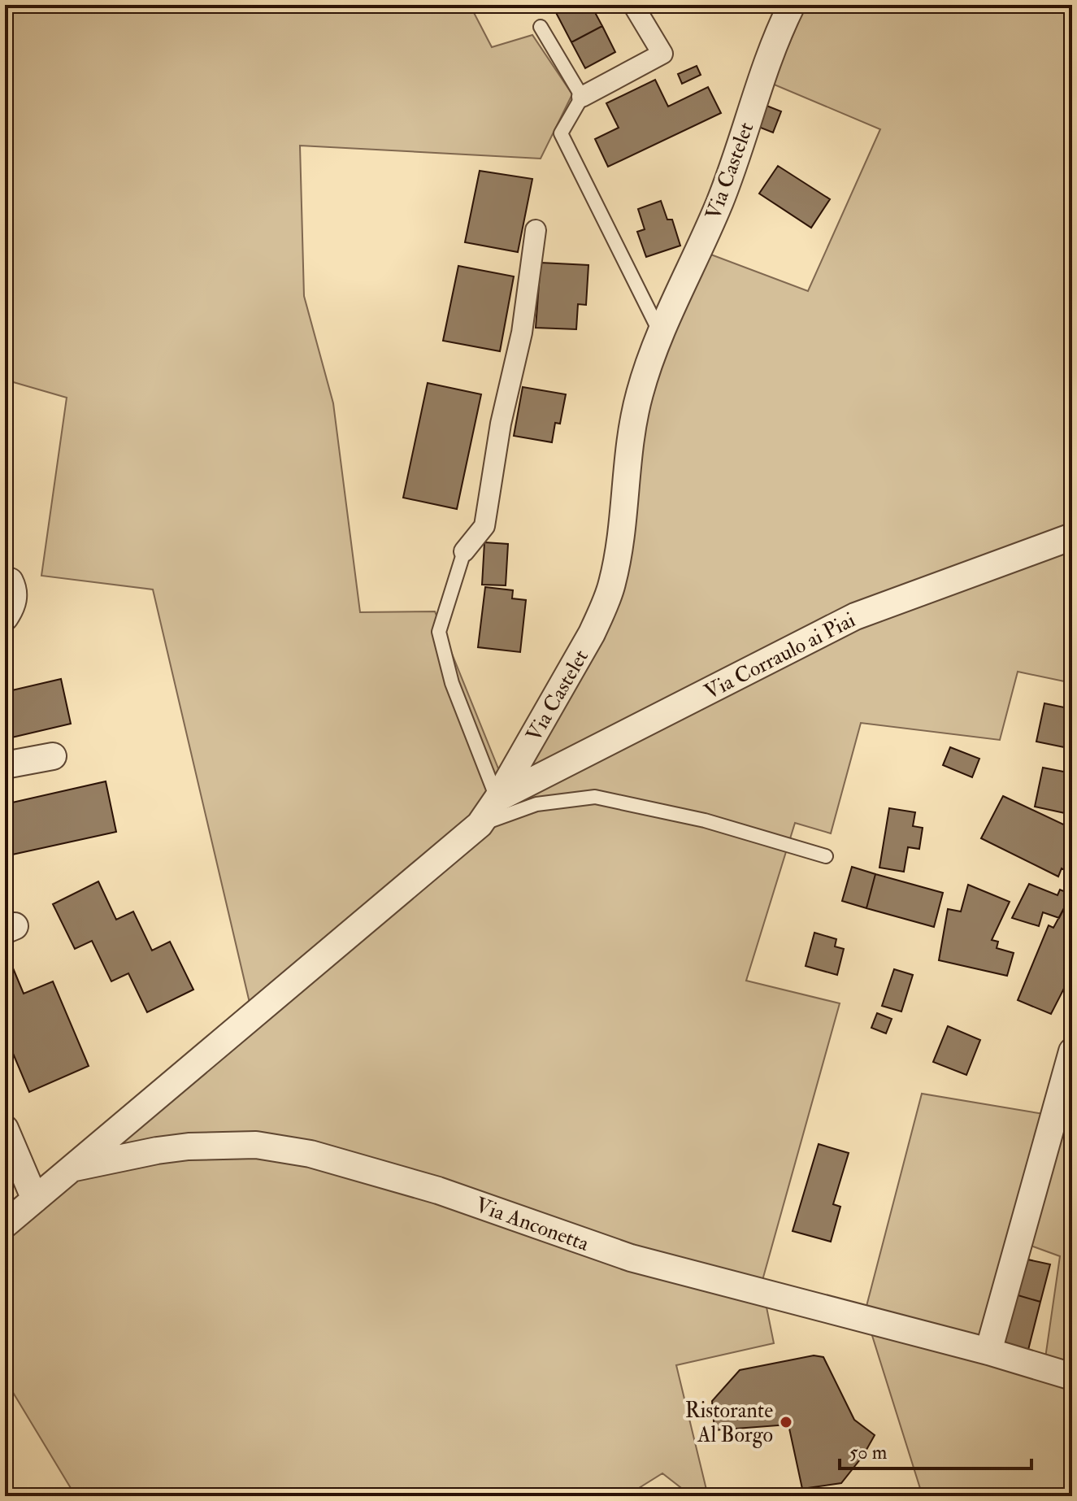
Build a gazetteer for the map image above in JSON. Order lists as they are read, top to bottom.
{
  "streets": {
    "street": ["Via Castelet", "Via Corraulo ai Piai", "Via Anconetta"]
  },
  "crossings": [
    ["Via Castelet", "Via Corraulo ai Piai"],
    ["Via Castelet", "Via Anconetta"],
    ["Via Corraulo ai Piai", "Via Anconetta"]
  ],
  "places": ["Ristorante Al Borgo"],
  "scale_bar": "50 m"
}
